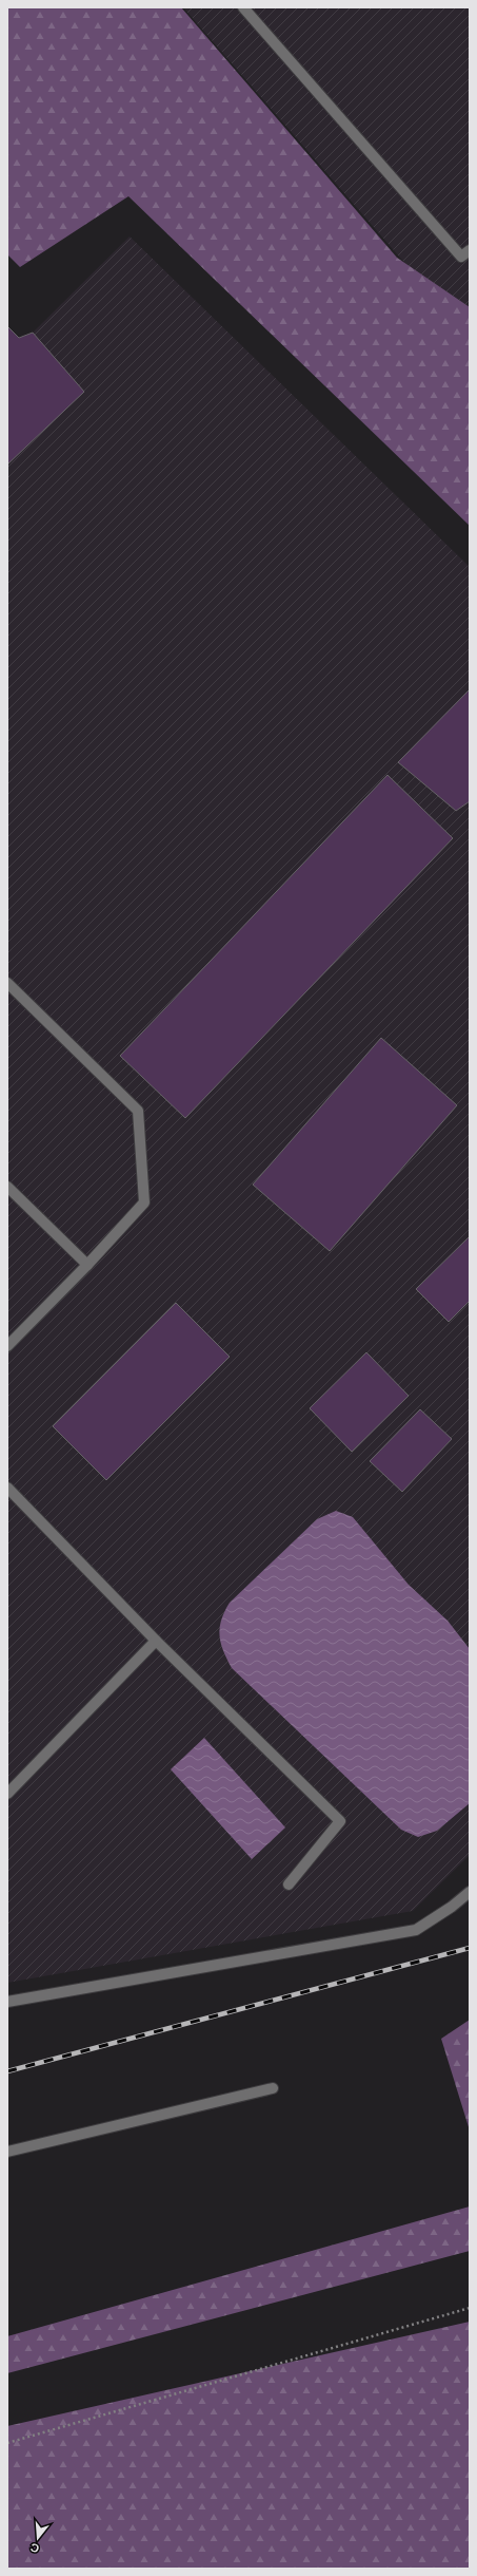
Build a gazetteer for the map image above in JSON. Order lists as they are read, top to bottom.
{
  "north": "bottom"
}
